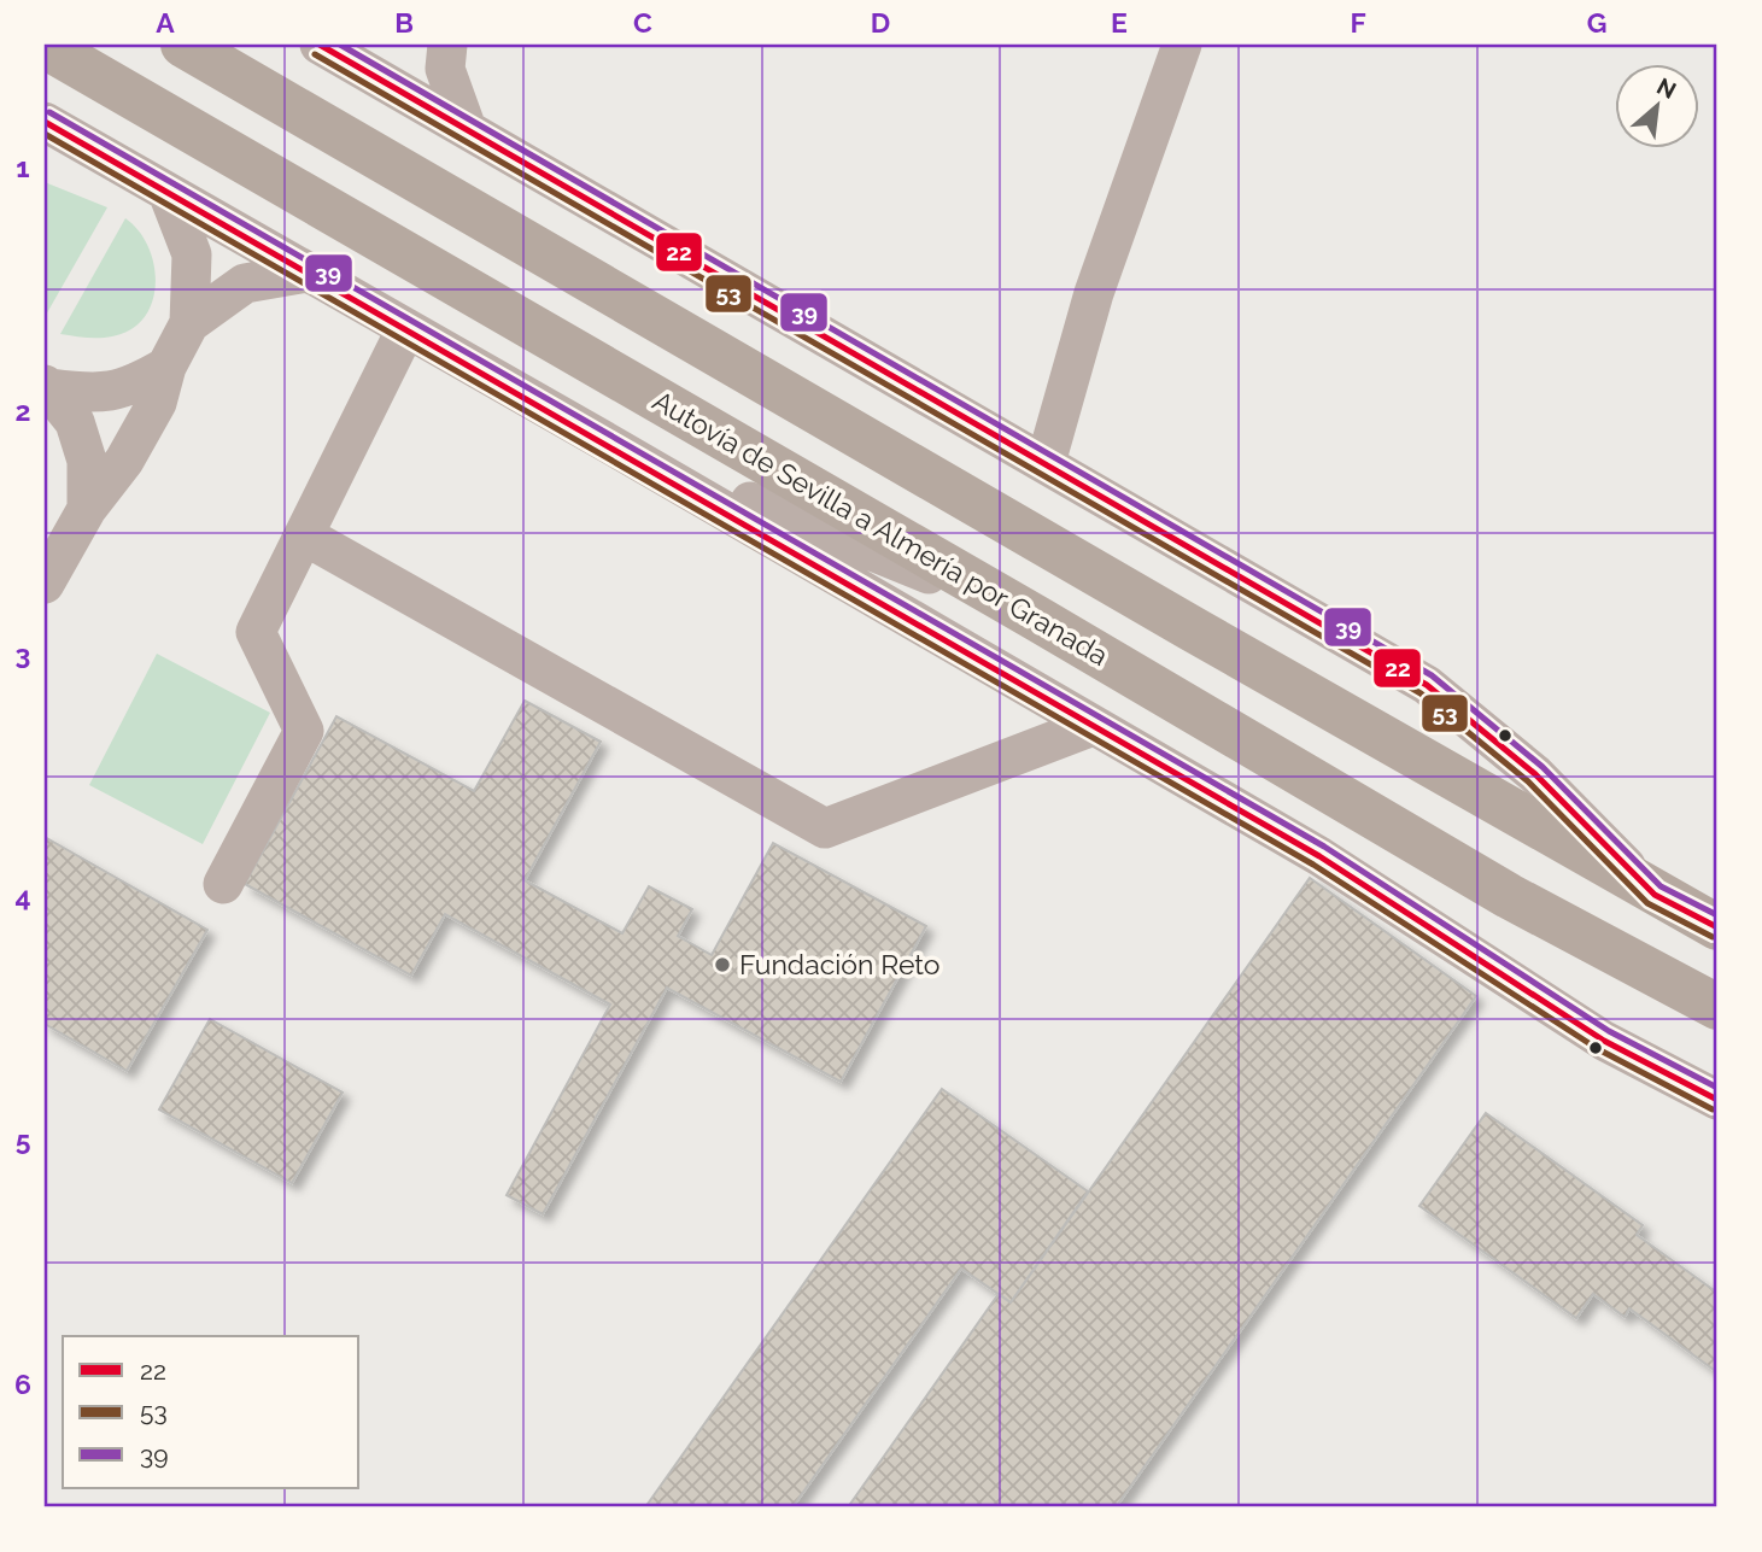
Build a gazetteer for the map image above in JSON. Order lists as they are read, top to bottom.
{
  "streets": {
    "highway": ["Autovía de Sevilla a Almería por Granada"]
  },
  "places": ["Fundación Reto"],
  "lines": ["transit line 22", "transit line 39", "transit line 53"],
  "legend": ["22", "53", "39"],
  "north": "top right",
  "grid": {
    "columns": [
      "A",
      "B",
      "C",
      "D",
      "E",
      "F",
      "G"
    ],
    "rows": [
      "1",
      "2",
      "3",
      "4",
      "5",
      "6"
    ]
  }
}
